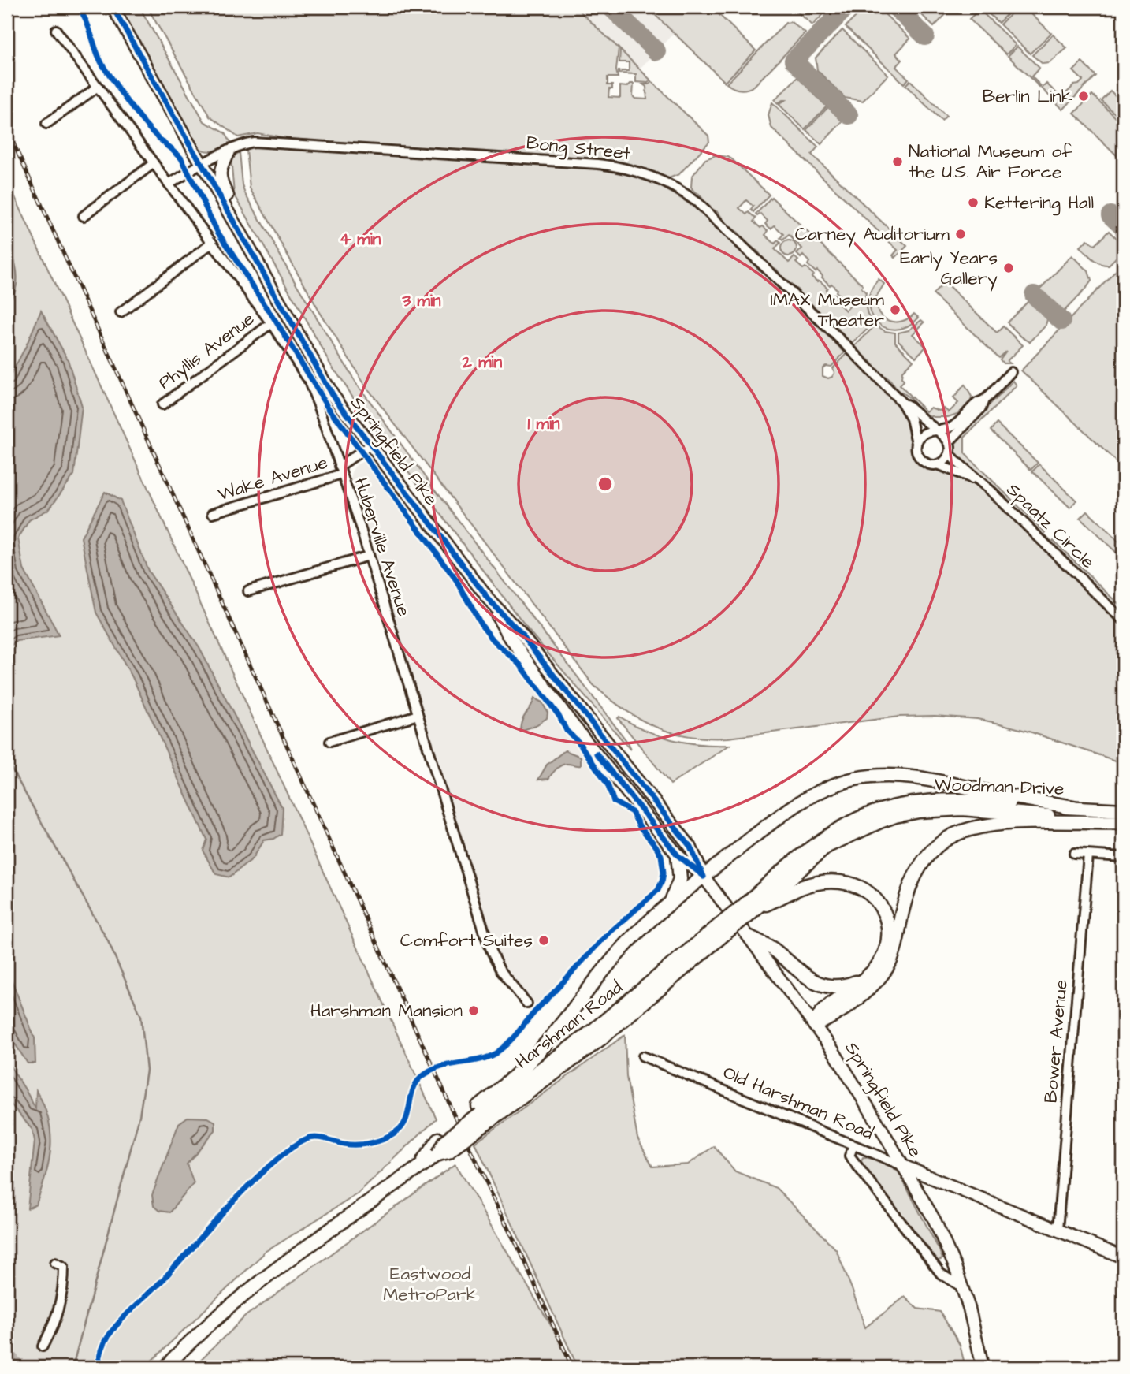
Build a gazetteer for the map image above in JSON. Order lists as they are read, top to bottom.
{
  "streets": {
    "main road": [
      "Springfield Pike",
      "Woodman Drive",
      "Harshman Road",
      "Old Harshman Road"
    ],
    "street": [
      "Bong Street",
      "Phyllis Avenue",
      "Wake Avenue",
      "Spaatz Circle",
      "Huberville Avenue",
      "Bower Avenue"
    ]
  },
  "crossings": [
    ["Bong Street", "Springfield Pike"],
    ["Bong Street", "Huberville Avenue"],
    ["Phyllis Avenue", "Huberville Avenue"],
    ["Springfield Pike", "Wake Avenue"],
    ["Springfield Pike", "Old Harshman Road"],
    ["Wake Avenue", "Huberville Avenue"],
    ["Woodman Drive", "Harshman Road"],
    ["Bower Avenue", "Old Harshman Road"]
  ],
  "parks": ["Eastwood MetroPark"],
  "places": [
    "Berlin Link",
    "National Museum of the U.S. Air Force",
    "Kettering Hall",
    "Carney Auditorium",
    "Early Years Gallery",
    "IMAX Museum Theater",
    "Comfort Suites",
    "Harshman Mansion"
  ],
  "rings": [
    "4 min",
    "3 min",
    "2 min",
    "1 min"
  ]
}
